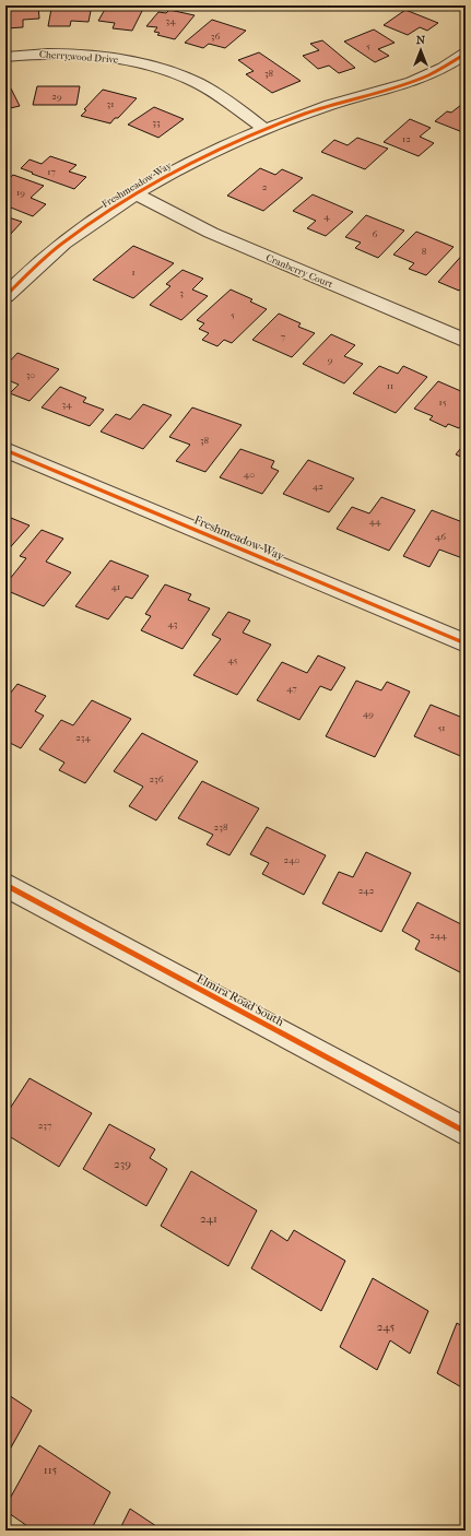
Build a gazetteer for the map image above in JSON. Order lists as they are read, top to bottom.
{
  "streets": {
    "street": [
      "Cherrywood Drive",
      "Freshmeadow Way",
      "Cranberry Court",
      "Elmira Road South"
    ]
  },
  "crossings": [
    ["Cherrywood Drive", "Freshmeadow Way"],
    ["Freshmeadow Way", "Cranberry Court"]
  ],
  "house_numbers": [
    "34",
    "36",
    "5",
    "38",
    "29",
    "31",
    "33",
    "12",
    "17",
    "2",
    "19",
    "4",
    "6",
    "8",
    "1",
    "3",
    "5",
    "7",
    "9",
    "30",
    "11",
    "15",
    "34",
    "38",
    "40",
    "42",
    "44",
    "46",
    "41",
    "43",
    "45",
    "47",
    "49",
    "51",
    "234",
    "236",
    "238",
    "240",
    "242",
    "244",
    "237",
    "239",
    "241",
    "245",
    "115"
  ],
  "north": "top"
}
